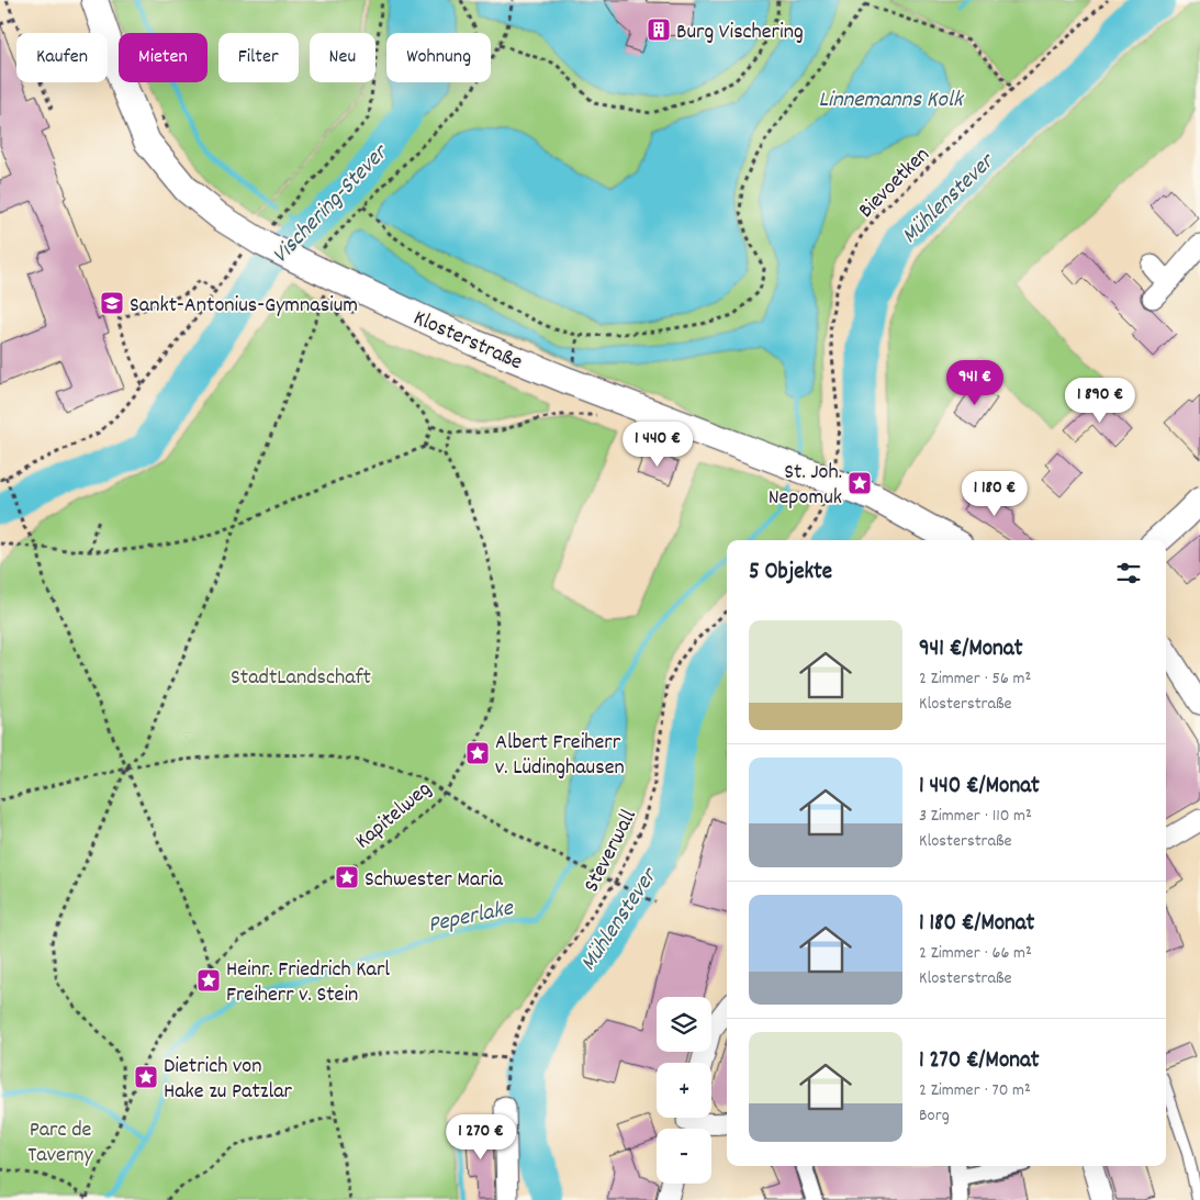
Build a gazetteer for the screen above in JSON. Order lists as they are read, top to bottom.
{
  "streets": {
    "street": ["Klosterstraße"],
    "path": ["Bievoetken", "Kapitelweg", "Steverwall"]
  },
  "crossings": [
    ["Bievoetken", "Klosterstraße"]
  ],
  "water": [
    "Linnemanns Kolk",
    "Mühlenstever",
    "Vischering-Stever",
    "Peperlake"
  ],
  "parks": ["StadtLandschaft", "Parc de Taverny"],
  "places": {
    "building": ["Burg Vischering"],
    "school or university": ["Sankt-Antonius-Gymnasium"],
    "place": [
      "St. Joh. Nepomuk",
      "Albert Freiherr v. Lüdinghausen",
      "Schwester Maria",
      "Heinr. Friedrich Karl Freiherr v. Stein",
      "Dietrich von Hake zu Patzlar"
    ]
  },
  "page": {
    "chip": [
      "Kaufen",
      "Mieten",
      "Filter",
      "Neu",
      "Wohnung"
    ],
    "price": [
      "941 €",
      "1 890 €",
      "1 440 €",
      "1 180 €",
      "1 270 €"
    ],
    "heading": "5 Objekte",
    "list": [
      {
        "name": "941 €/Monat",
        "note": "2 Zimmer · 56 m² · Klosterstraße"
      },
      {
        "name": "1 440 €/Monat",
        "note": "3 Zimmer · 110 m² · Klosterstraße"
      },
      {
        "name": "1 180 €/Monat",
        "note": "2 Zimmer · 66 m² · Klosterstraße"
      },
      {
        "name": "1 270 €/Monat",
        "note": "2 Zimmer · 70 m² · Borg"
      }
    ],
    "map_buttons": ["+", "−"]
  }
}
